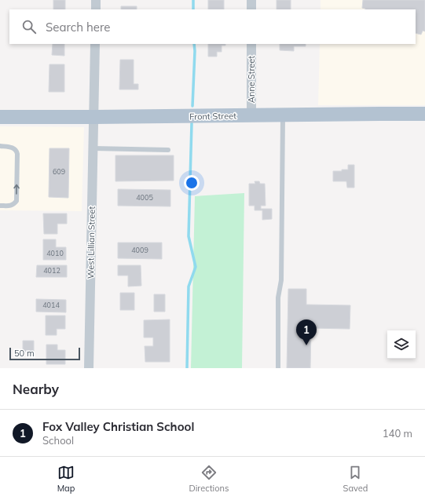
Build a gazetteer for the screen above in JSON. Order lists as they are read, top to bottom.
{
  "streets": {
    "main road": ["Front Street"],
    "street": ["Anne Street", "West Lillian Street"]
  },
  "crossings": [
    ["Anne Street", "Front Street"],
    ["Front Street", "West Lillian Street"]
  ],
  "house_numbers": [
    "609",
    "4005",
    "4009",
    "4010",
    "4012",
    "4014"
  ],
  "scale_bar": "50 m",
  "page": {
    "search": "Search here",
    "pins": "1",
    "scale": "50 m",
    "heading": "Nearby",
    "list": [
      {
        "mark": "1",
        "name": "Fox Valley Christian School",
        "note": "School",
        "value": "140 m"
      }
    ],
    "nav": ["Map", "Directions", "Saved"]
  }
}
